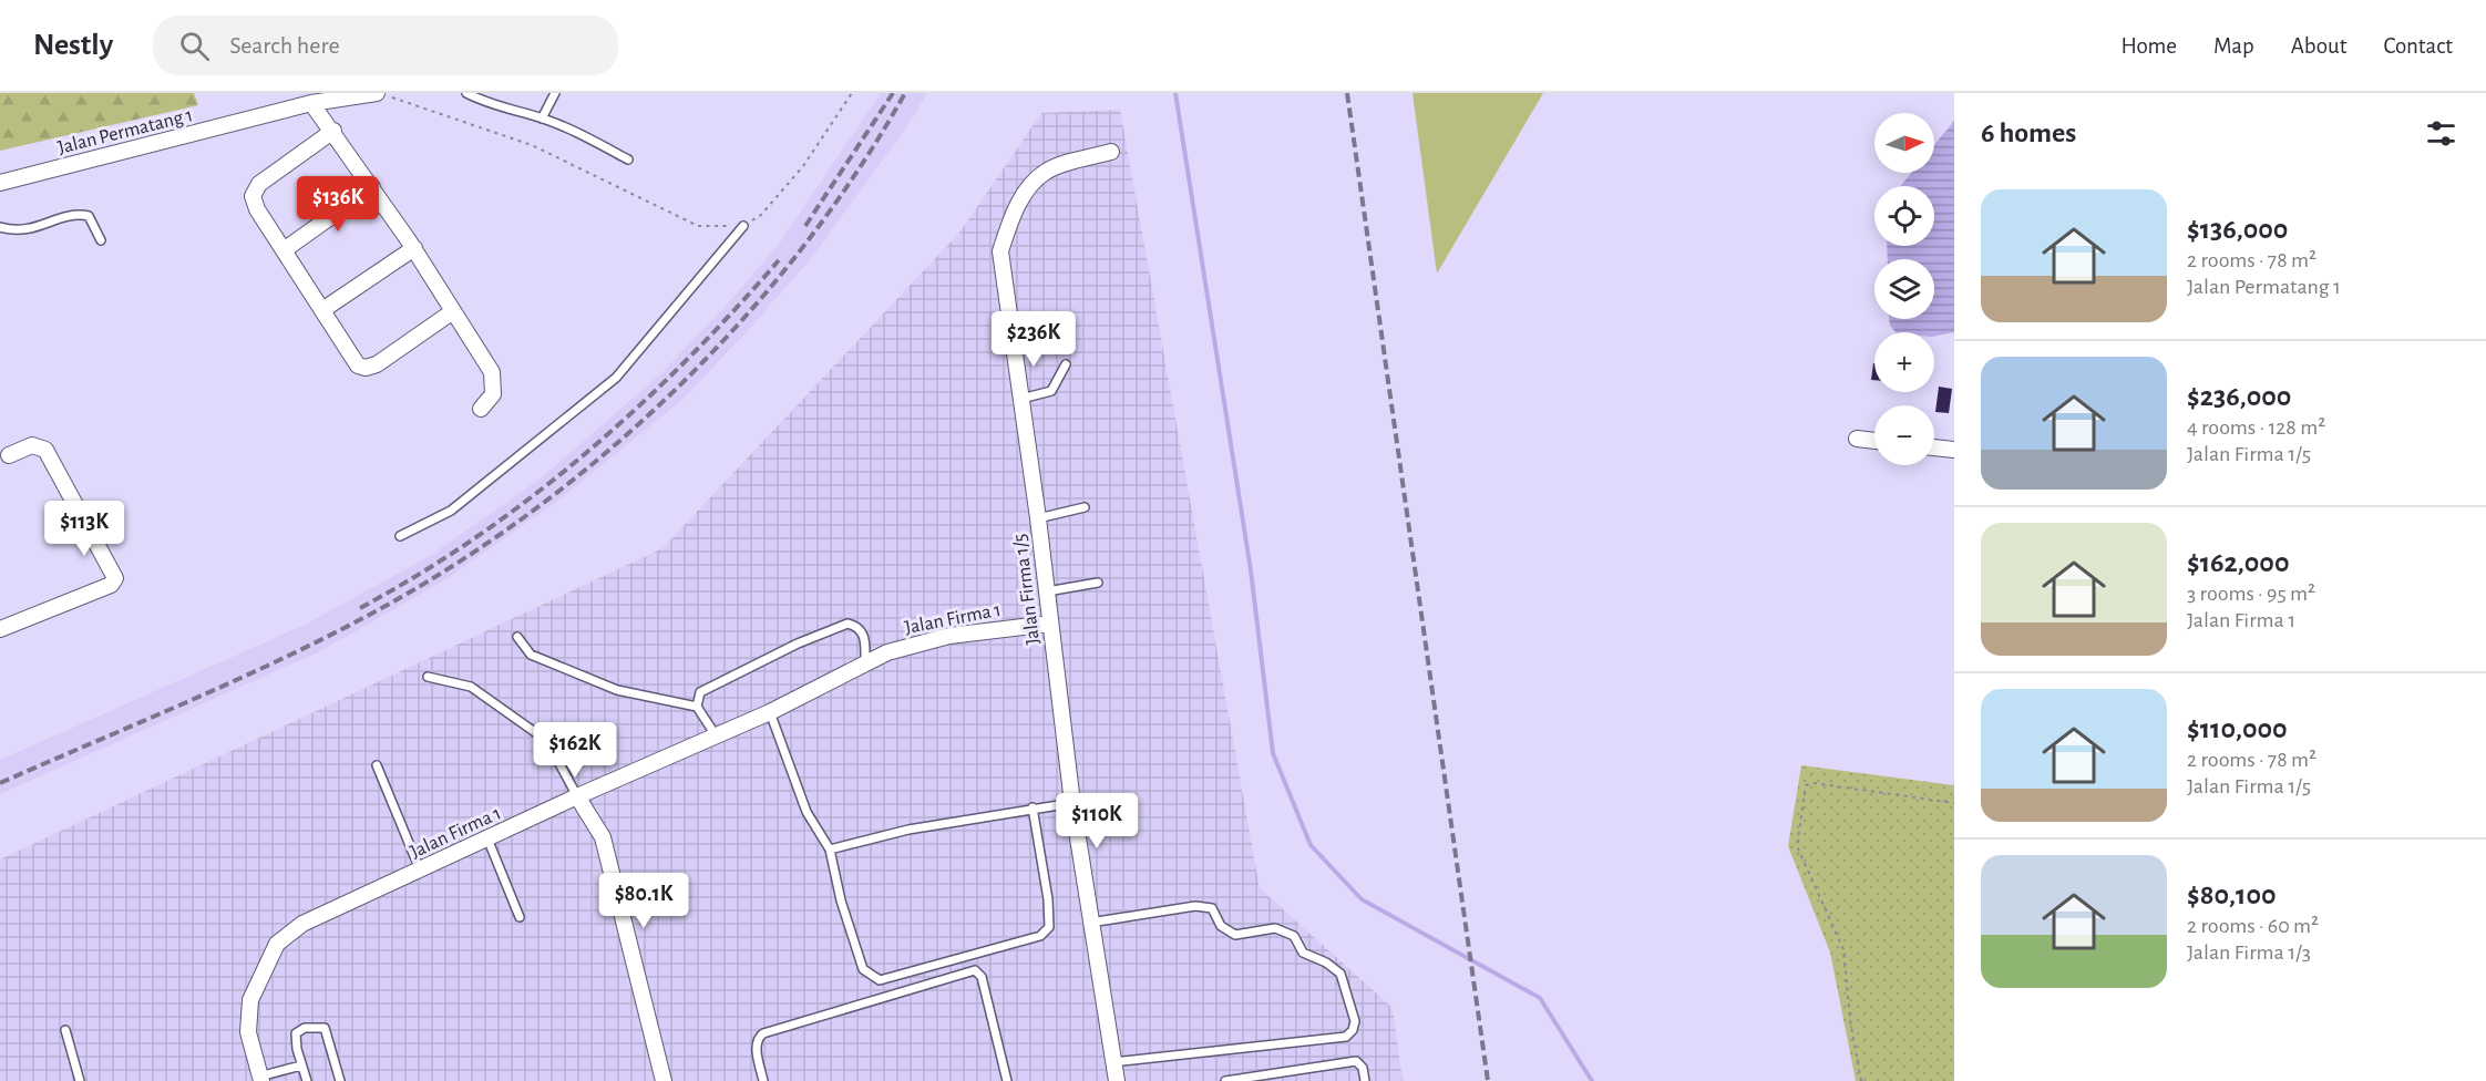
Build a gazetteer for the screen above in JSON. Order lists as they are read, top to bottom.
{
  "streets": {
    "street": ["Jalan Permatang 1", "Jalan Firma 1/5", "Jalan Firma 1"]
  },
  "crossings": [
    ["Jalan Firma 1/5", "Jalan Firma 1"]
  ],
  "north": "right",
  "page": {
    "header": "Nestly",
    "search": "Search here",
    "nav": [
      "Home",
      "Map",
      "About",
      "Contact"
    ],
    "heading": "6 homes",
    "map_buttons": ["+", "−"],
    "list": [
      {
        "name": "$136,000",
        "note": "2 rooms · 78 m² · Jalan Permatang 1"
      },
      {
        "name": "$236,000",
        "note": "4 rooms · 128 m² · Jalan Firma 1/5"
      },
      {
        "name": "$162,000",
        "note": "3 rooms · 95 m² · Jalan Firma 1"
      },
      {
        "name": "$110,000",
        "note": "2 rooms · 78 m² · Jalan Firma 1/5"
      },
      {
        "name": "$80,100",
        "note": "2 rooms · 60 m² · Jalan Firma 1/3"
      }
    ],
    "price": [
      "$136K",
      "$236K",
      "$113K",
      "$162K",
      "$110K",
      "$80.1K"
    ]
  }
}
